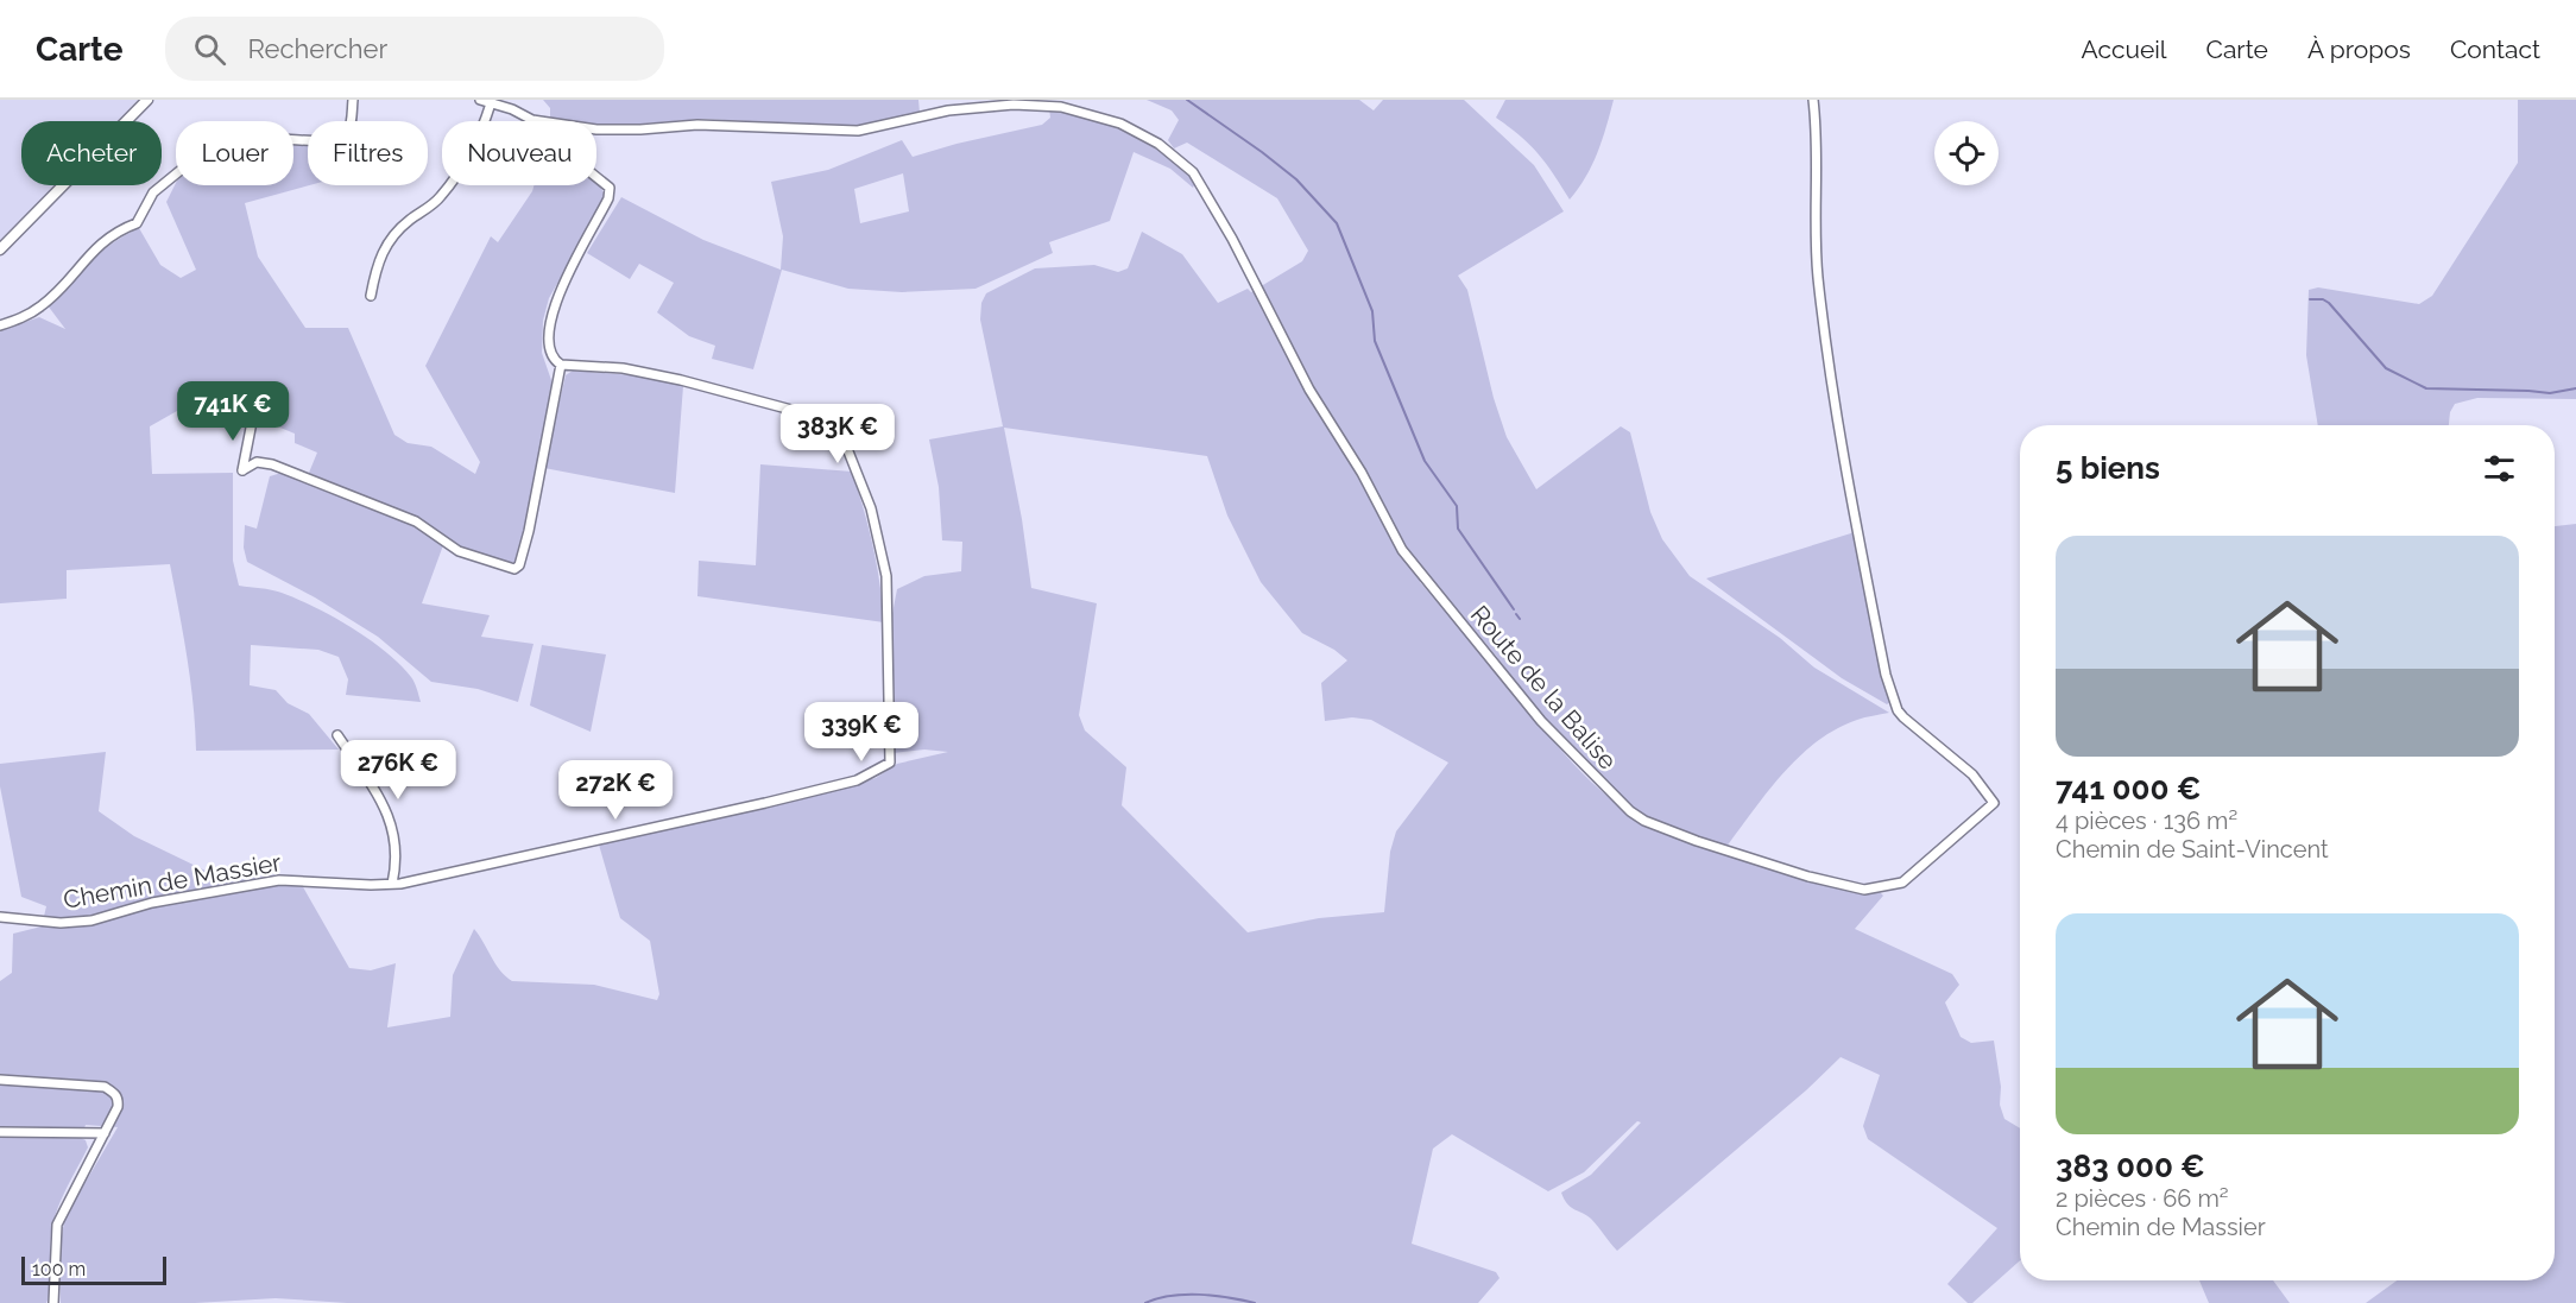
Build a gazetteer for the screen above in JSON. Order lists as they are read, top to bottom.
{
  "streets": {
    "street": ["Route de la Balise", "Chemin de Massier"]
  },
  "scale_bar": "100 m",
  "page": {
    "header": "Carte",
    "search": "Rechercher",
    "nav": [
      "Accueil",
      "Carte",
      "À propos",
      "Contact"
    ],
    "chip": [
      "Acheter",
      "Louer",
      "Filtres",
      "Nouveau"
    ],
    "price": [
      "741K €",
      "383K €",
      "339K €",
      "276K €",
      "272K €"
    ],
    "heading": "5 biens",
    "list": [
      {
        "name": "741 000 €",
        "note": "4 pièces · 136 m² · Chemin de Saint-Vincent"
      },
      {
        "name": "383 000 €",
        "note": "2 pièces · 66 m² · Chemin de Massier"
      }
    ],
    "scale": "100 m"
  }
}
